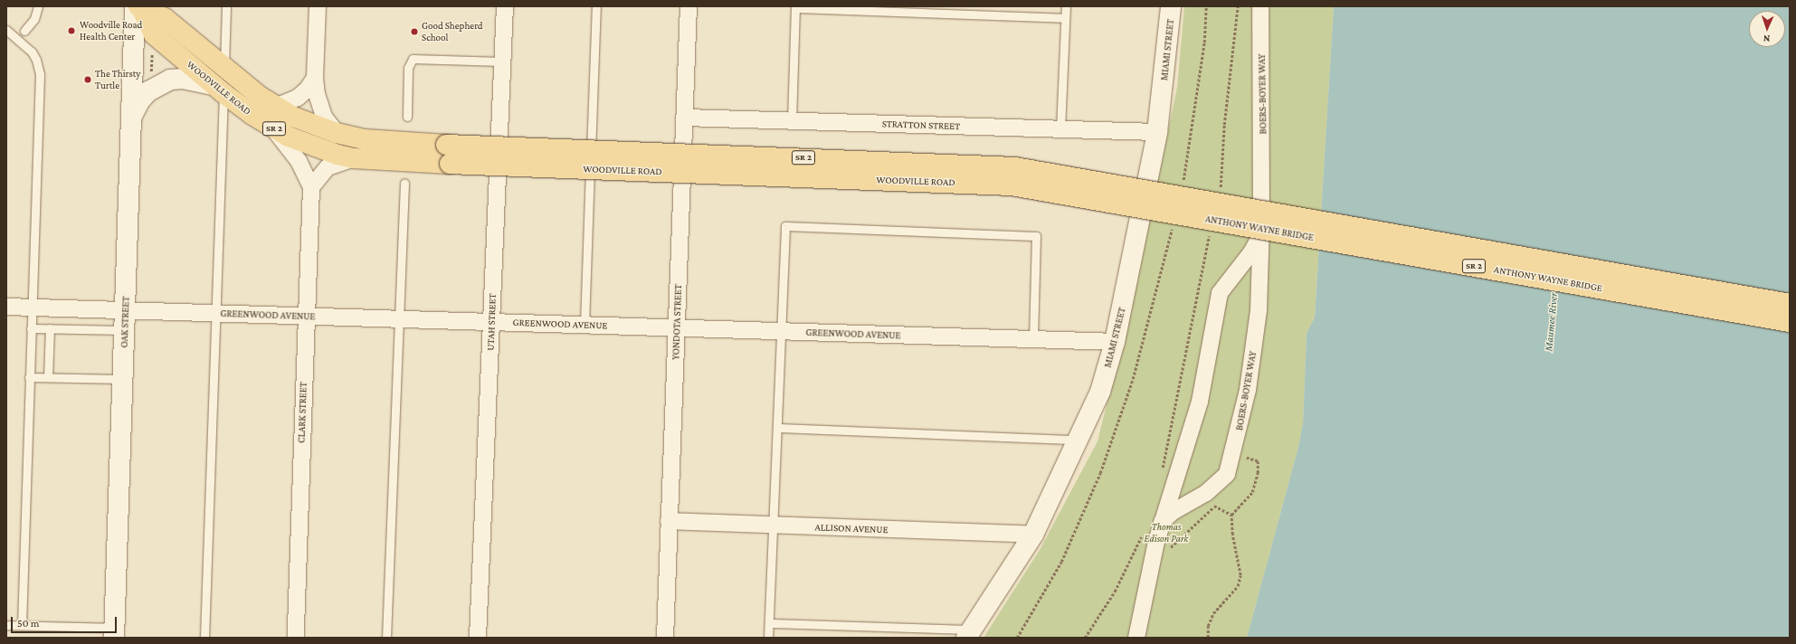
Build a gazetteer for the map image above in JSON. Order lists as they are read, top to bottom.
{
  "streets": {
    "main road": [
      "MIAMI STREET",
      "WOODVILLE ROAD",
      "SR 2",
      "ANTHONY WAYNE BRIDGE",
      "OAK STREET"
    ],
    "street": [
      "BOERS-BOYER WAY",
      "STRATTON STREET",
      "GREENWOOD AVENUE",
      "UTAH STREET",
      "YONDOTA STREET",
      "CLARK STREET",
      "ALLISON AVENUE"
    ]
  },
  "crossings": [
    ["MIAMI STREET", "STRATTON STREET"],
    ["MIAMI STREET", "GREENWOOD AVENUE"],
    ["MIAMI STREET", "ALLISON AVENUE"],
    ["WOODVILLE ROAD", "ANTHONY WAYNE BRIDGE"],
    ["WOODVILLE ROAD", "OAK STREET"],
    ["WOODVILLE ROAD", "CLARK STREET"],
    ["STRATTON STREET", "YONDOTA STREET"],
    ["GREENWOOD AVENUE", "OAK STREET"],
    ["GREENWOOD AVENUE", "UTAH STREET"],
    ["GREENWOOD AVENUE", "YONDOTA STREET"],
    ["GREENWOOD AVENUE", "CLARK STREET"],
    ["YONDOTA STREET", "ALLISON AVENUE"]
  ],
  "water": ["Maumee River"],
  "parks": ["Thomas Edison Park"],
  "places": ["Woodville Road Health Center", "Good Shepherd School", "The Thirsty Turtle"],
  "scale_bar": "50 m",
  "north": "bottom"
}
